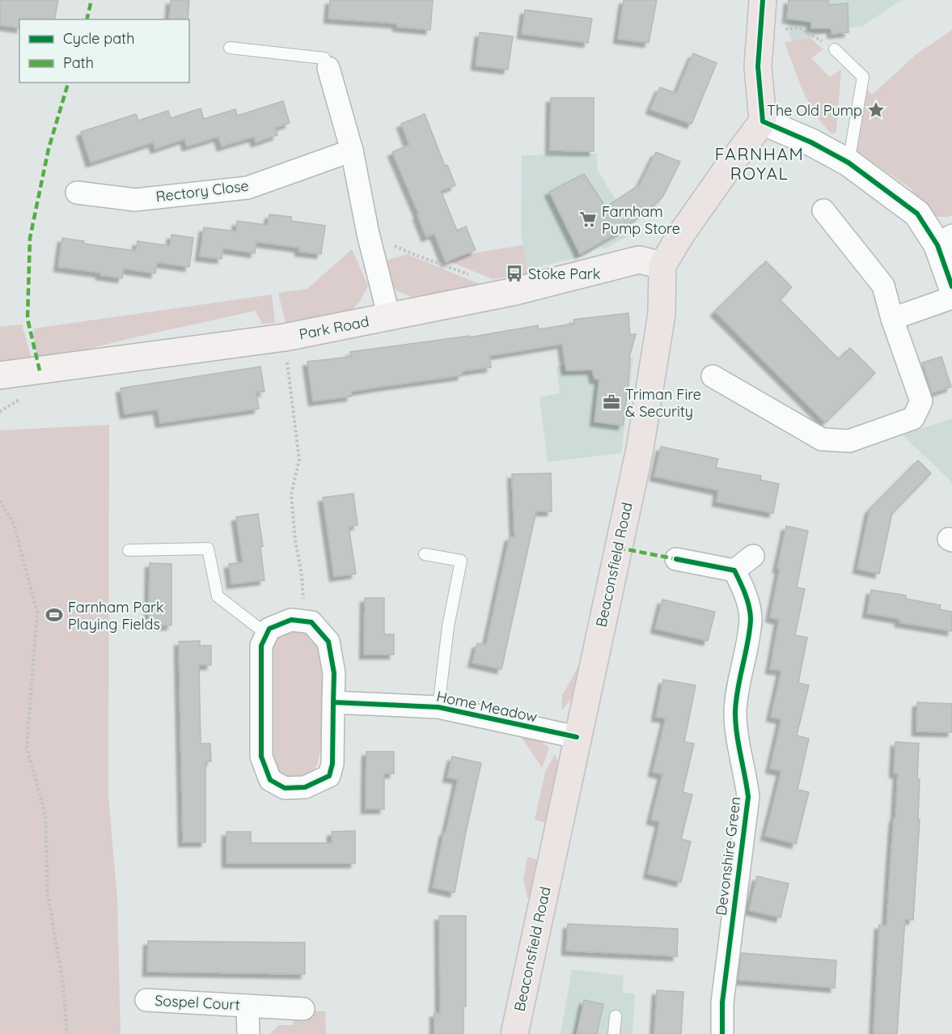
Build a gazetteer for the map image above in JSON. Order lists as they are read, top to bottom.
{
  "streets": {
    "main road": ["Park Road", "Beaconsfield Road"],
    "street": [
      "Rectory Close",
      "Home Meadow",
      "Devonshire Green",
      "Sospel Court"
    ]
  },
  "crossings": [
    ["Park Road", "Beaconsfield Road"],
    ["Beaconsfield Road", "Home Meadow"]
  ],
  "districts": ["FARNHAM ROYAL"],
  "places": {
    "place": ["The Old Pump"],
    "supermarket": ["Farnham Pump Store"],
    "bus stop": ["Stoke Park"],
    "office": ["Triman Fire & Security"],
    "sports": ["Farnham Park Playing Fields"]
  },
  "legend": ["Cycle path", "Path"]
}
